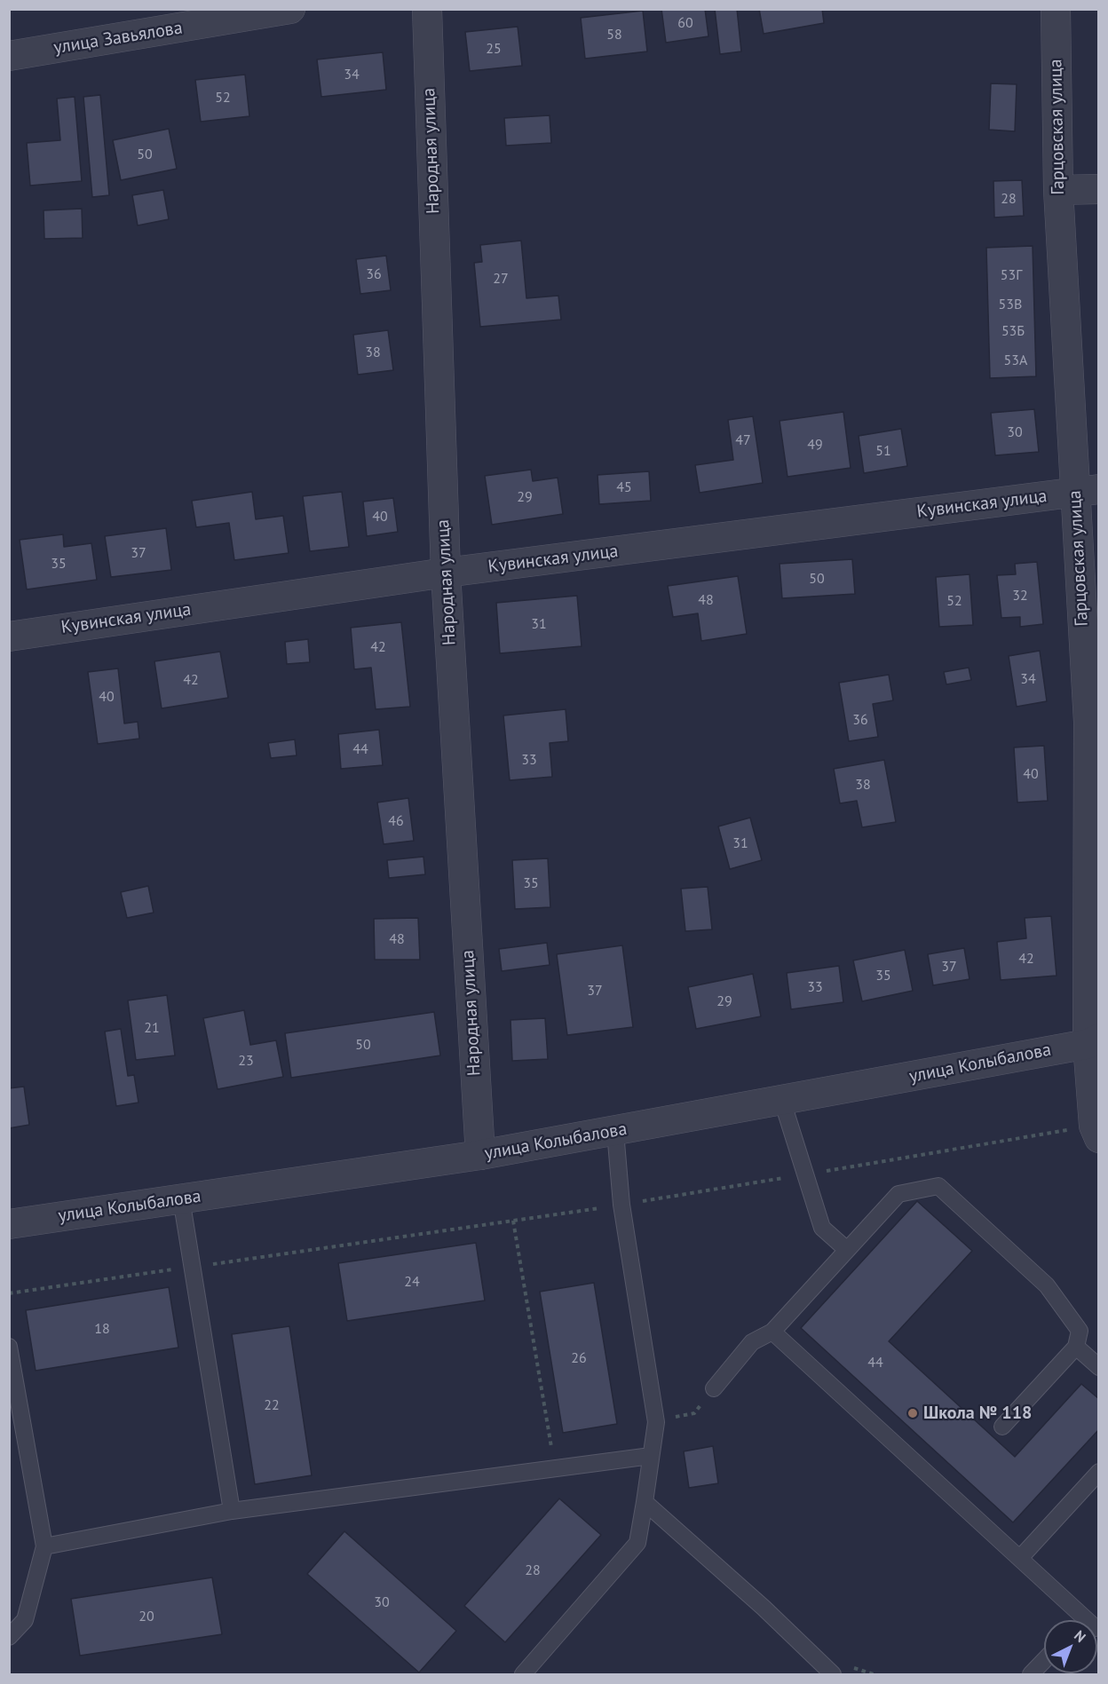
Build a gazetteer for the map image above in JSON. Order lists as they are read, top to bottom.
{
  "streets": {
    "street": [
      "улица Завьялова",
      "Гарцовская улица",
      "Народная улица",
      "Кувинская улица",
      "улица Колыбалова"
    ]
  },
  "crossings": [
    ["Гарцовская улица", "Кувинская улица"],
    ["Гарцовская улица", "улица Колыбалова"],
    ["Народная улица", "Кувинская улица"],
    ["Народная улица", "улица Колыбалова"]
  ],
  "places": ["Школа № 118"],
  "house_numbers": [
    "60",
    "58",
    "25",
    "34",
    "52",
    "50",
    "28",
    "36",
    "53Г",
    "27",
    "53В",
    "53Б",
    "38",
    "53А",
    "30",
    "47",
    "49",
    "51",
    "45",
    "29",
    "40",
    "37",
    "35",
    "50",
    "32",
    "48",
    "52",
    "31",
    "42",
    "34",
    "42",
    "40",
    "36",
    "44",
    "33",
    "40",
    "38",
    "46",
    "31",
    "35",
    "48",
    "42",
    "37",
    "35",
    "33",
    "37",
    "29",
    "21",
    "50",
    "23",
    "24",
    "18",
    "26",
    "44",
    "22",
    "28",
    "30",
    "20"
  ],
  "north": "top right"
}
